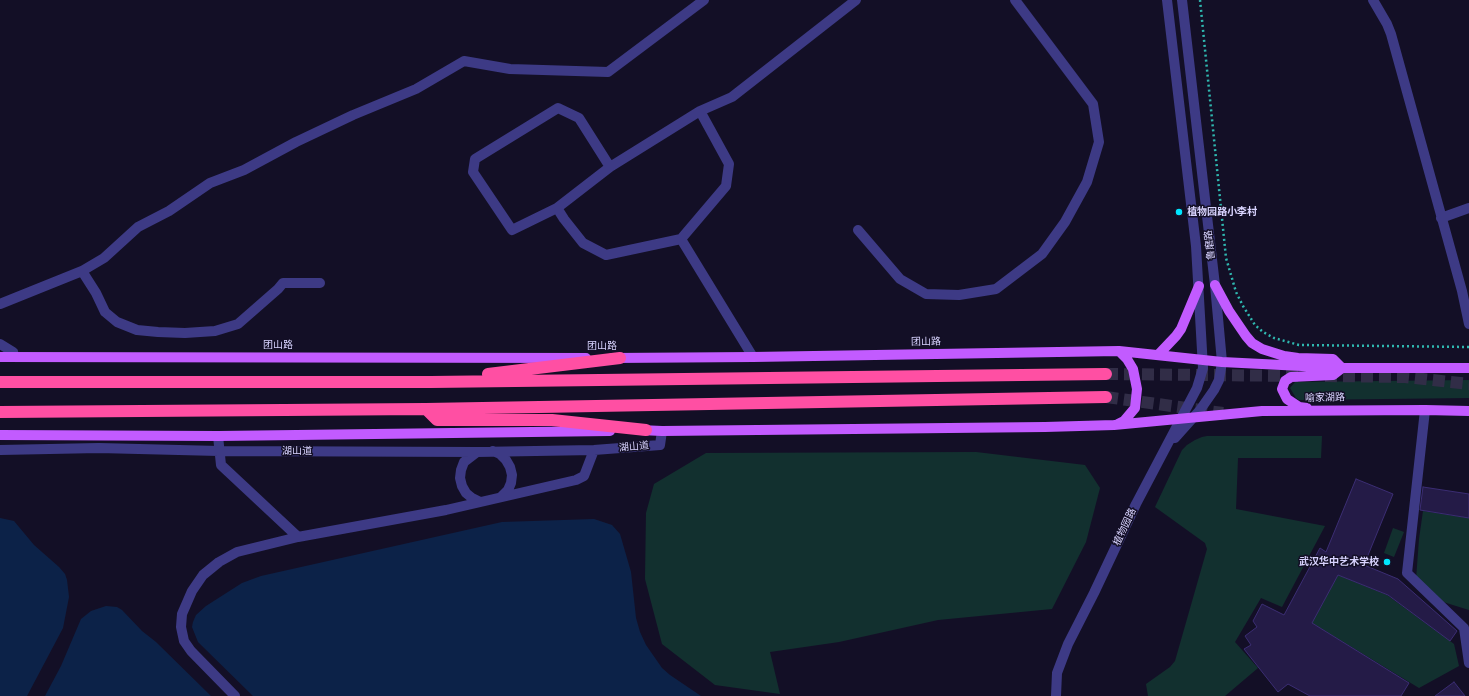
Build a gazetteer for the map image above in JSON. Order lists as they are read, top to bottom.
{
  "streets": {
    "main road": ["团山路", "喻家湖路"],
    "street": ["鲁磨路", "湖山道", "植物园路"]
  },
  "crossings": [
    ["鲁磨路", "团山路"],
    ["鲁磨路", "喻家湖路"],
    ["鲁磨路", "植物园路"],
    ["团山路", "植物园路"],
    ["喻家湖路", "植物园路"]
  ],
  "places": ["植物园路小李村", "武汉华中艺术学校"]
}
